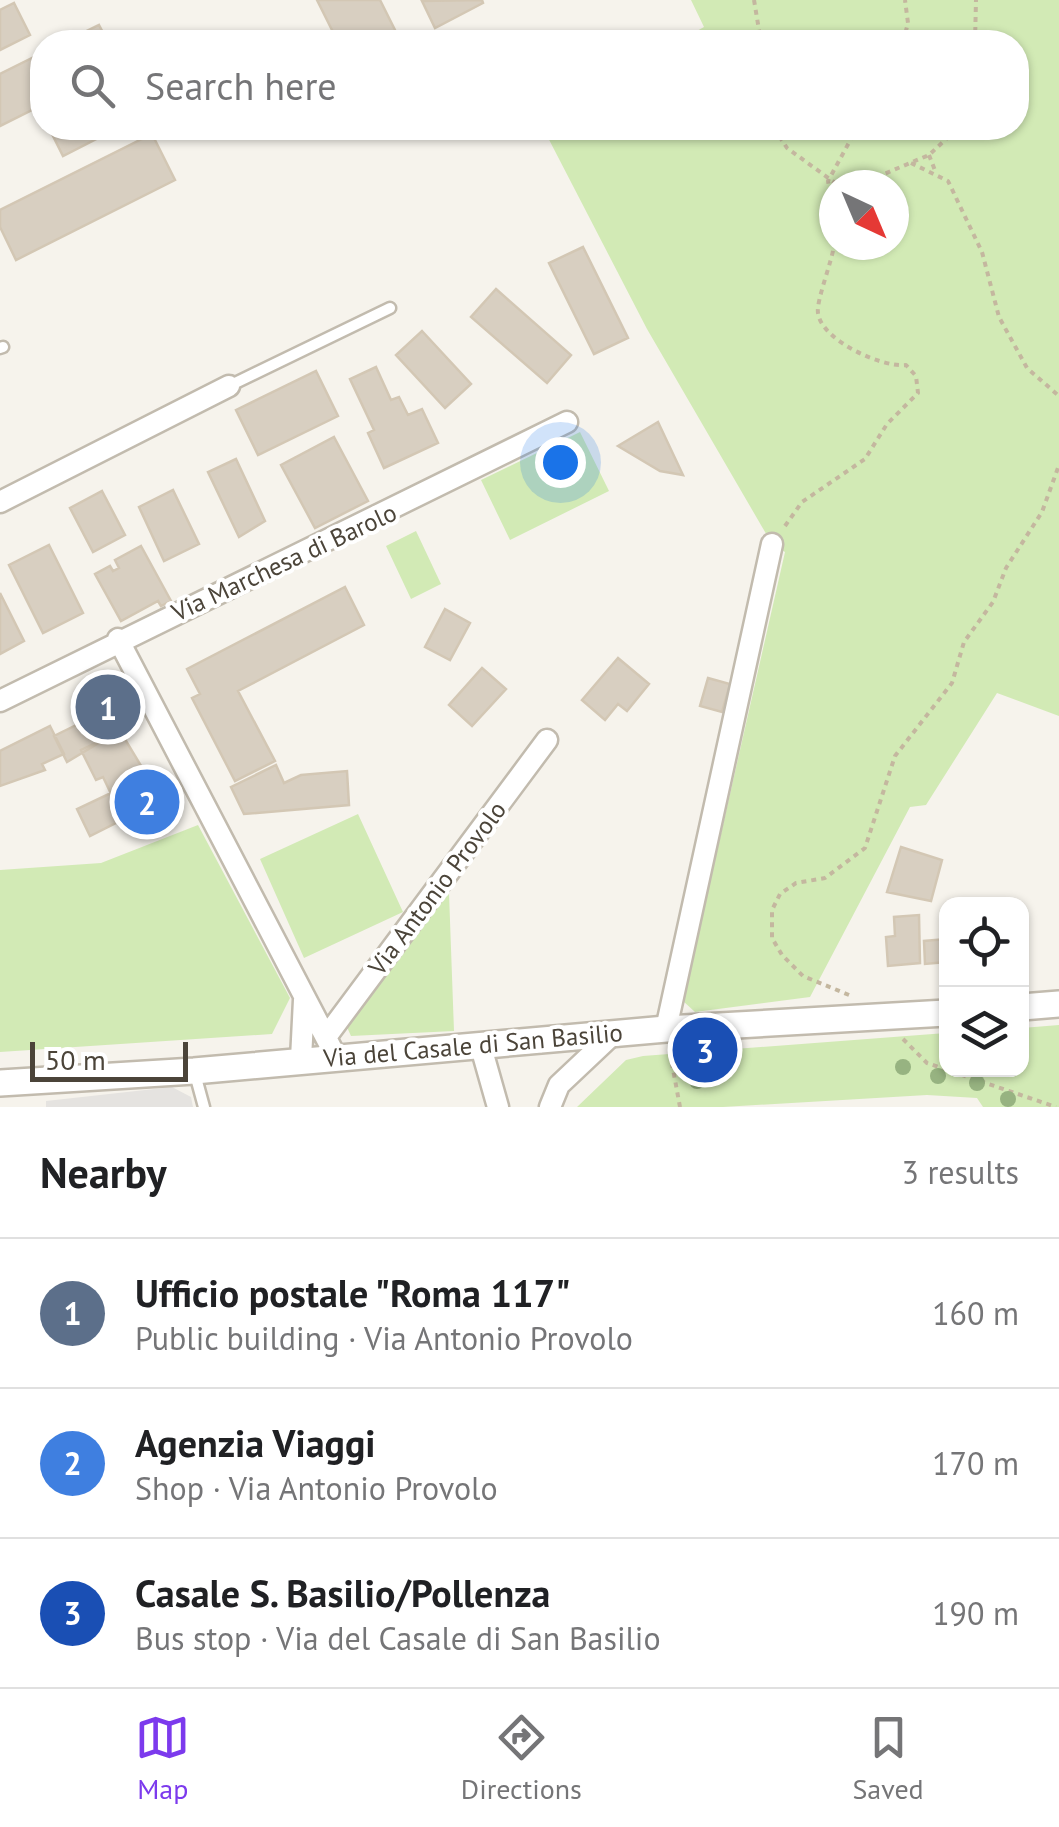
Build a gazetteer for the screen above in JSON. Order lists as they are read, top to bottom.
{
  "streets": {
    "street": ["Via Marchesa di Barolo", "Via Antonio Provolo", "Via del Casale di San Basilio"]
  },
  "crossings": [
    ["Via Antonio Provolo", "Via del Casale di San Basilio"]
  ],
  "scale_bar": "50 m",
  "north": "bottom right",
  "page": {
    "search": "Search here",
    "pins": ["1", "2", "3"],
    "scale": "50 m",
    "heading": ["Nearby", "3 results"],
    "list": [
      {
        "mark": "1",
        "name": "Ufficio postale \"Roma 117\"",
        "note": "Public building · Via Antonio Provolo",
        "value": "160 m"
      },
      {
        "mark": "2",
        "name": "Agenzia Viaggi",
        "note": "Shop · Via Antonio Provolo",
        "value": "170 m"
      },
      {
        "mark": "3",
        "name": "Casale S. Basilio/Pollenza",
        "note": "Bus stop · Via del Casale di San Basilio",
        "value": "190 m"
      }
    ],
    "nav": ["Map", "Directions", "Saved"]
  }
}
